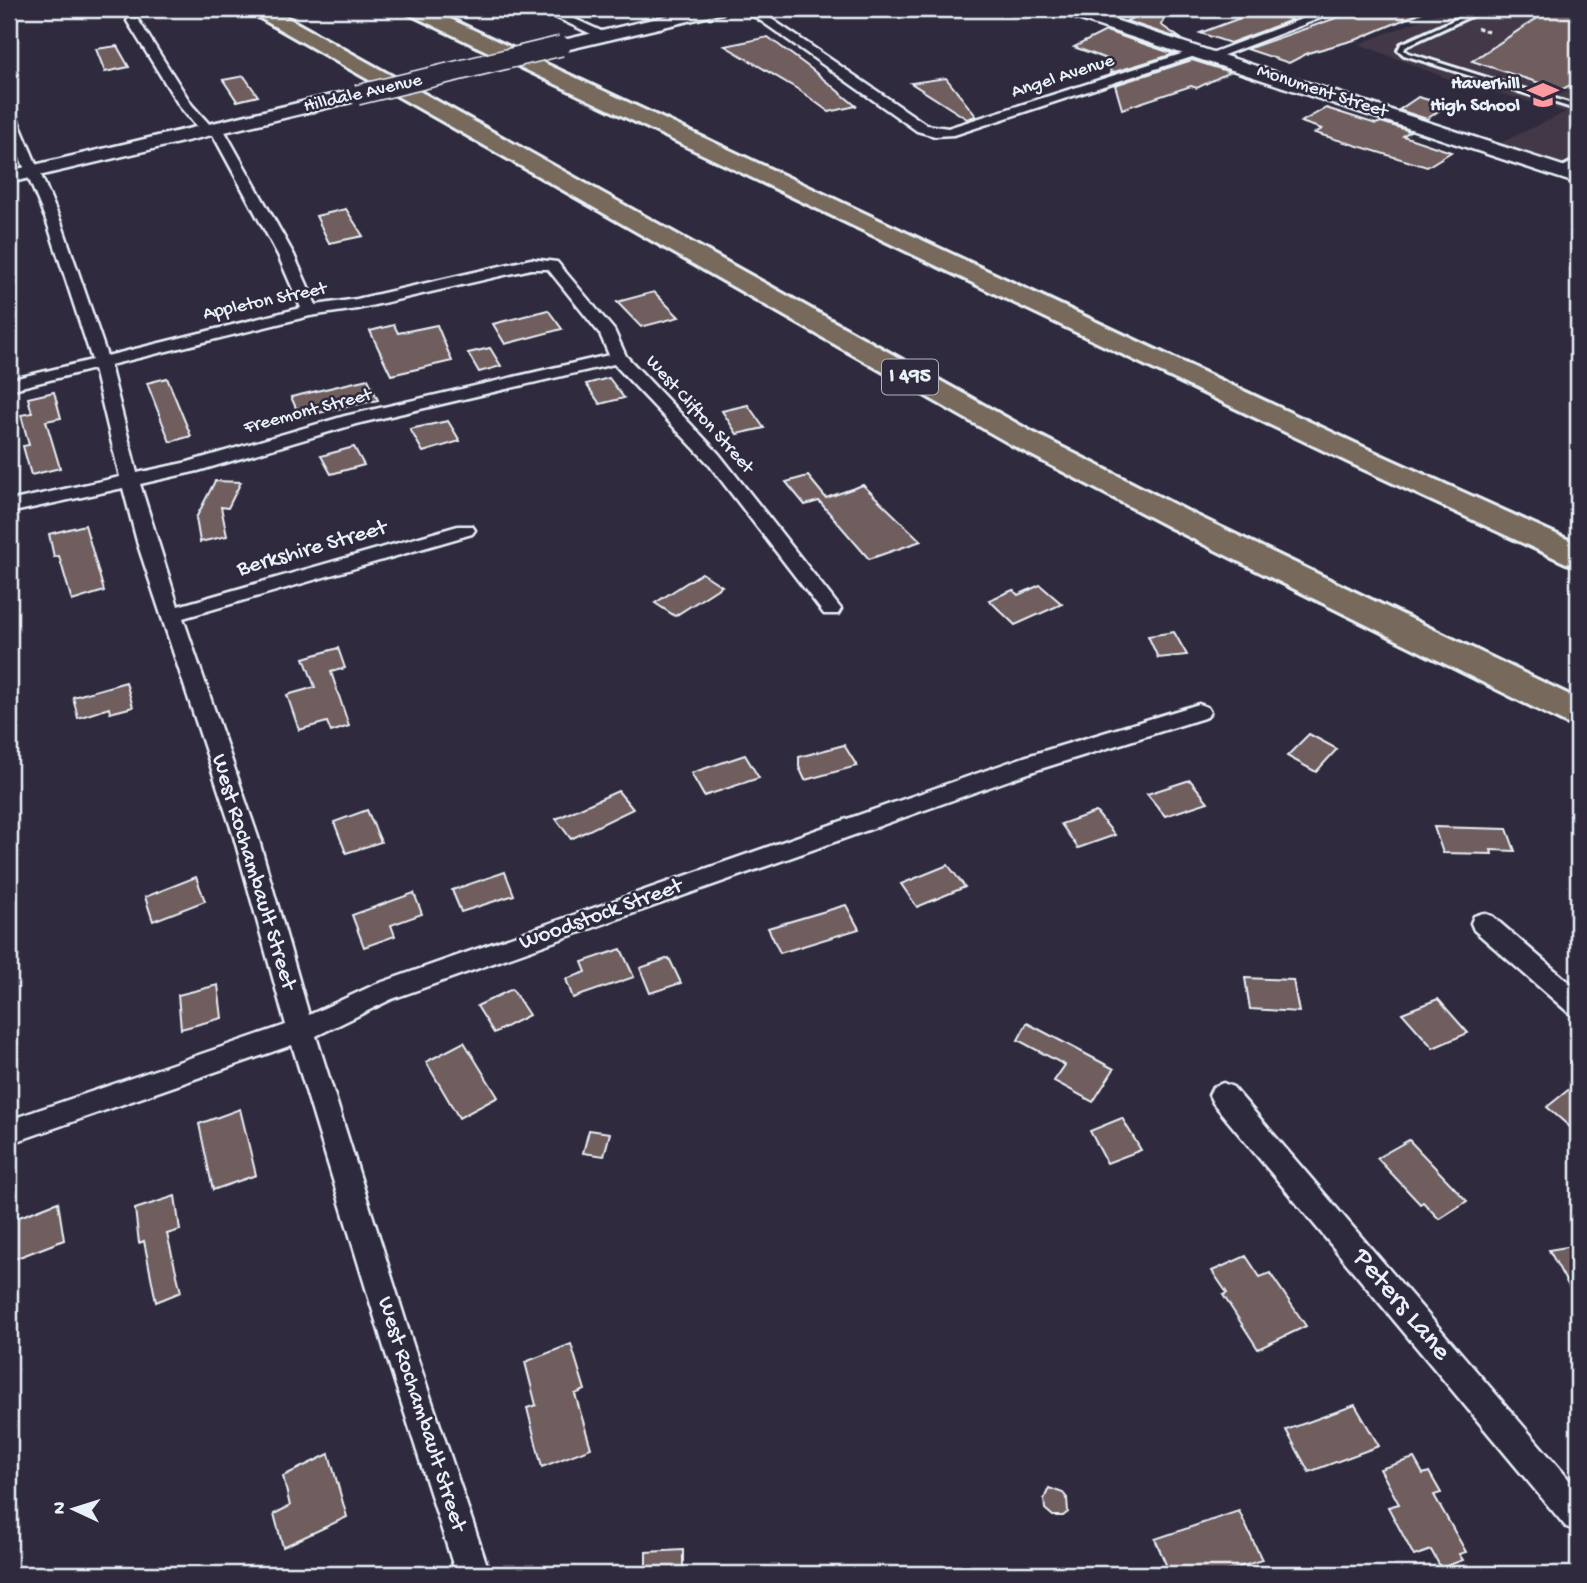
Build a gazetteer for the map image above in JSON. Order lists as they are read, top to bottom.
{
  "streets": {
    "highway": ["I 495"],
    "main road": ["Monument Street", "Hilldale Avenue"],
    "street": [
      "Angel Avenue",
      "Appleton Street",
      "Freemont Street",
      "West Clifton Street",
      "Berkshire Street",
      "West Rochambault Street",
      "Woodstock Street",
      "Peters Lane"
    ]
  },
  "crossings": [
    ["Angel Avenue", "Monument Street"],
    ["Hilldale Avenue", "West Rochambault Street"],
    ["Appleton Street", "West Clifton Street"],
    ["Appleton Street", "West Rochambault Street"],
    ["Freemont Street", "West Clifton Street"],
    ["Freemont Street", "West Rochambault Street"],
    ["Berkshire Street", "West Rochambault Street"],
    ["West Rochambault Street", "Woodstock Street"]
  ],
  "places": {
    "school or university": ["Haverhill High School"]
  },
  "north": "left"
}
